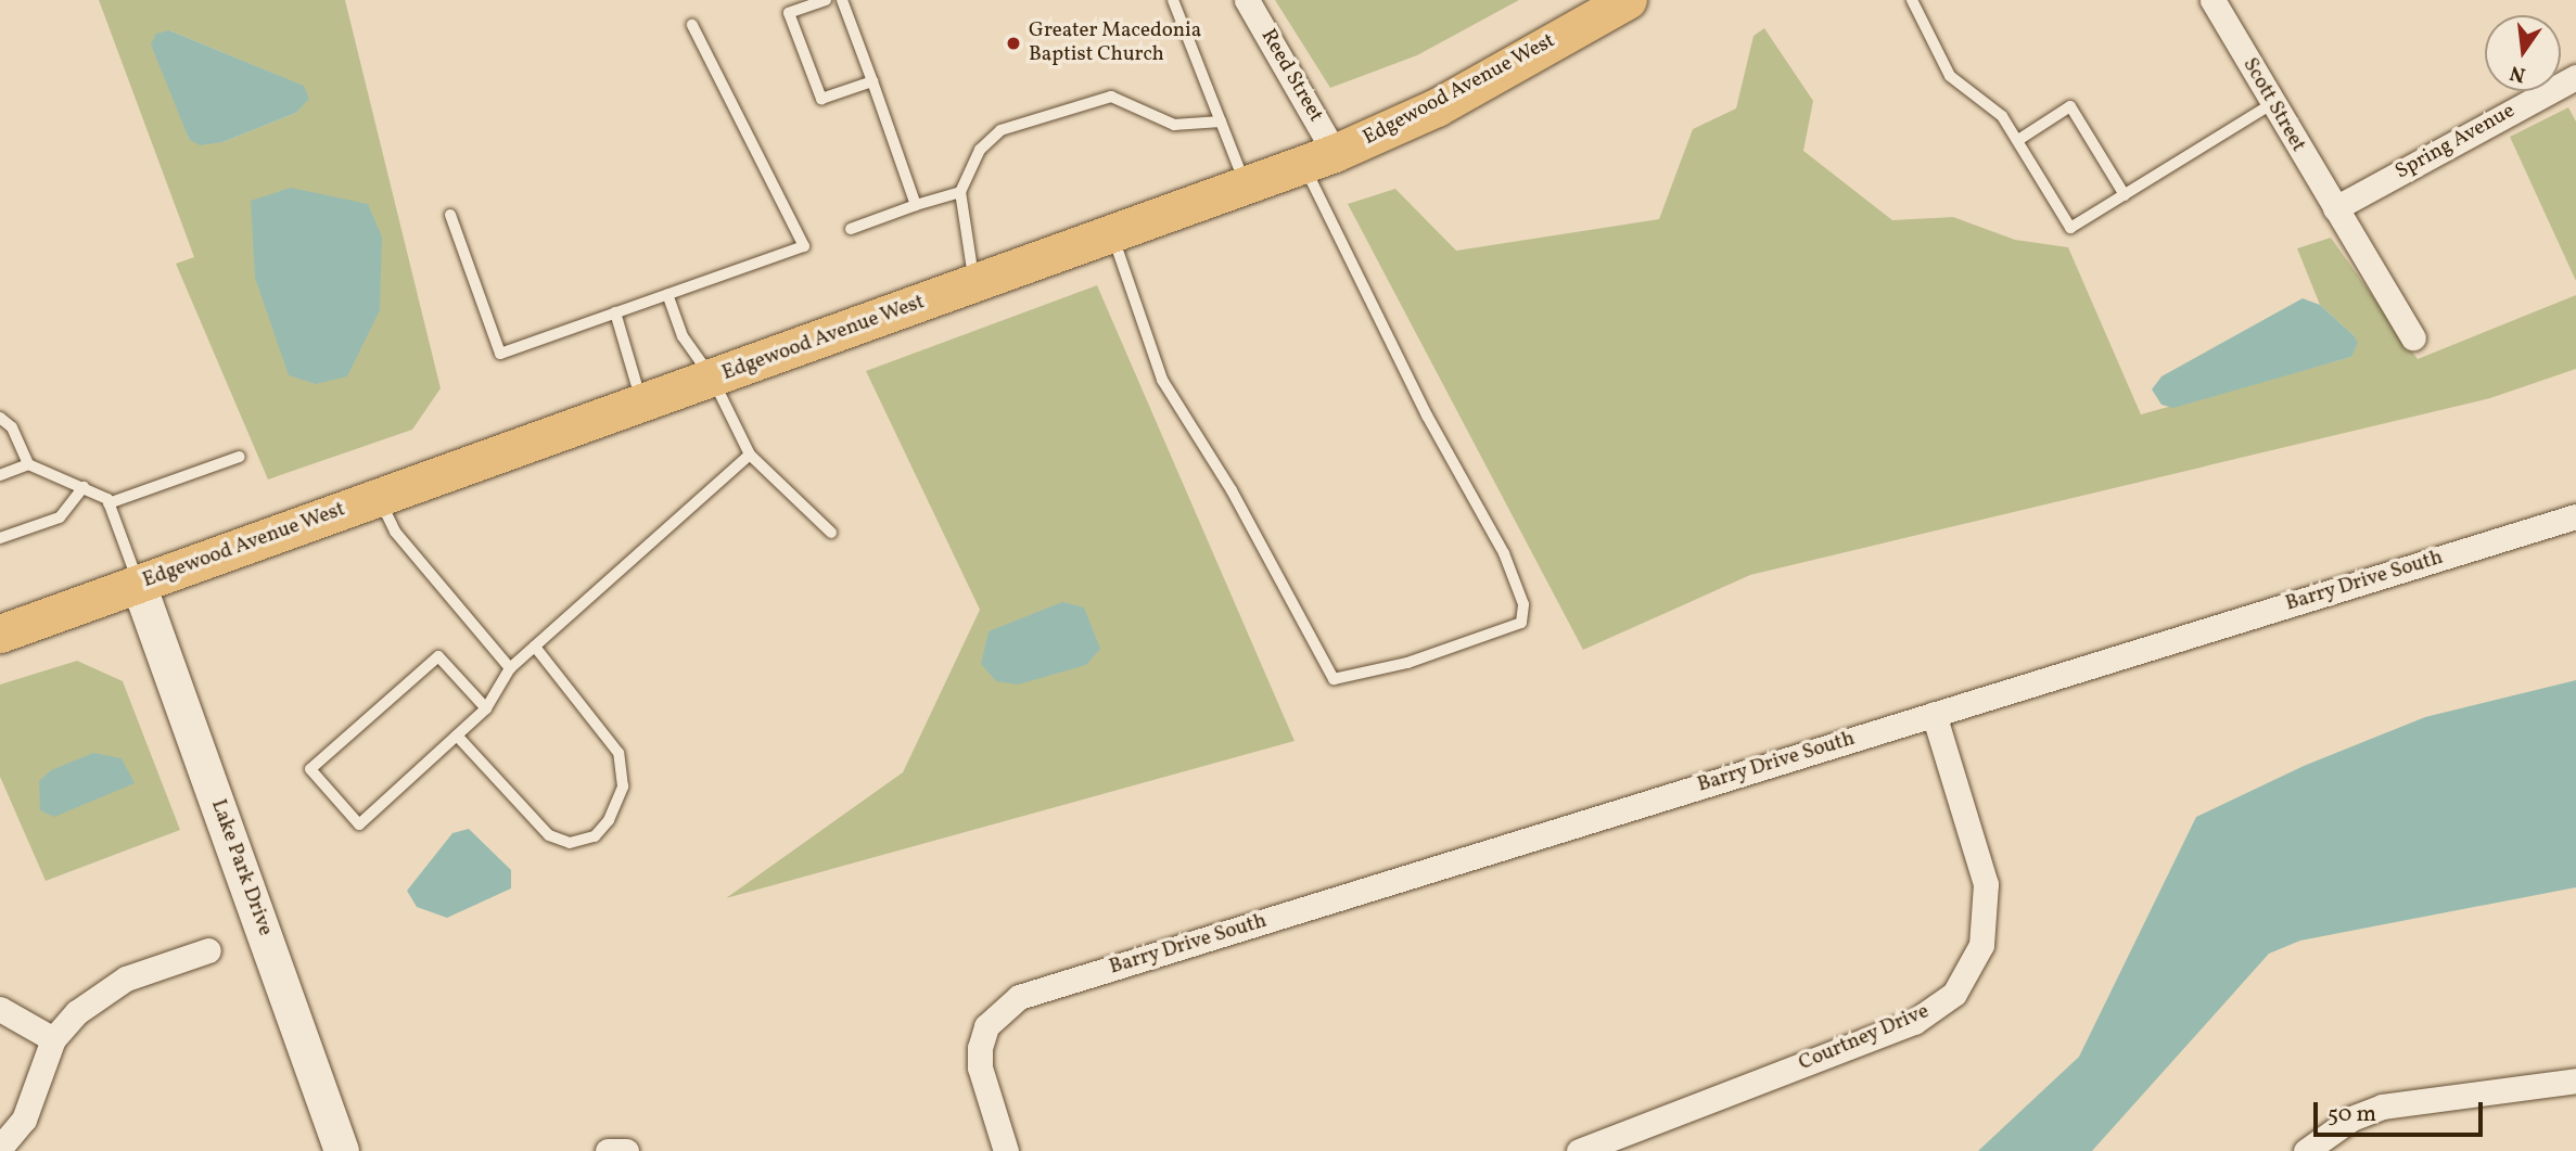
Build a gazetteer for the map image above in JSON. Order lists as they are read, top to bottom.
{
  "streets": {
    "main road": ["Edgewood Avenue West"],
    "street": [
      "Reed Street",
      "Scott Street",
      "Spring Avenue",
      "Barry Drive South",
      "Lake Park Drive",
      "Courtney Drive"
    ]
  },
  "crossings": [
    ["Reed Street", "Edgewood Avenue West"],
    ["Edgewood Avenue West", "Lake Park Drive"],
    ["Scott Street", "Spring Avenue"],
    ["Barry Drive South", "Courtney Drive"]
  ],
  "places": ["Greater Macedonia Baptist Church"],
  "scale_bar": "50 m",
  "north": "bottom"
}
